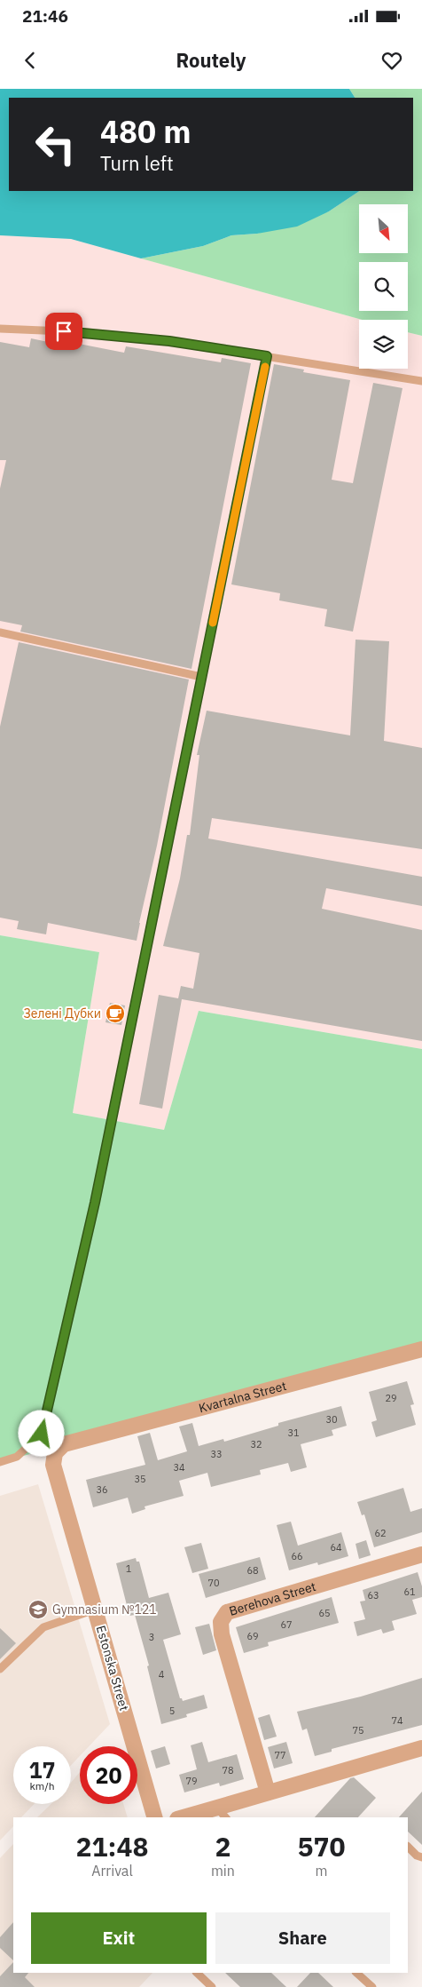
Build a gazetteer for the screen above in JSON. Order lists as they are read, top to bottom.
{
  "streets": {
    "street": ["Kvartalna Street", "Berehova Street", "Estonska Street"]
  },
  "crossings": [
    ["Kvartalna Street", "Estonska Street"]
  ],
  "places": {
    "cafe": ["Зелені Дубки"],
    "school or university": ["Gymnasium №121"]
  },
  "house_numbers": [
    "29",
    "30",
    "31",
    "32",
    "33",
    "34",
    "35",
    "36",
    "62",
    "64",
    "66",
    "1",
    "68",
    "70",
    "61",
    "63",
    "65",
    "67",
    "69",
    "3",
    "4",
    "5",
    "74",
    "75",
    "77",
    "78",
    "79"
  ],
  "north": "bottom right",
  "page": {
    "status": "21:46",
    "header": "Routely",
    "turn": ["480 m", "Turn left"],
    "speed": "17 km/h",
    "limit": "20",
    "eta": [
      "21:48",
      "Arrival",
      "2",
      "min",
      "570",
      "m"
    ],
    "buttons": ["Exit", "Share"]
  }
}
